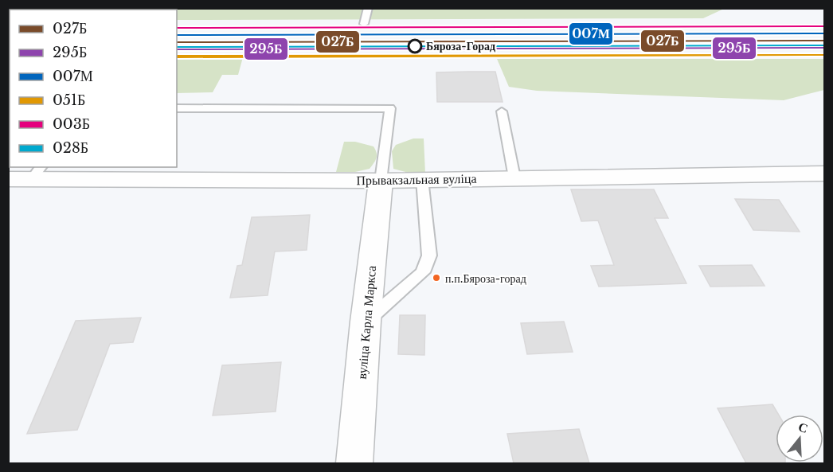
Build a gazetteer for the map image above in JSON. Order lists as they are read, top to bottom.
{
  "streets": {
    "street": ["Прывакзальная вуліца", "вуліца Карла Маркса"]
  },
  "crossings": [
    ["Прывакзальная вуліца", "вуліца Карла Маркса"]
  ],
  "places": ["Бяроза-Горад", "п.п.Бяроза-горад"],
  "lines": [
    "transit line 003Б",
    "transit line 007М",
    "transit line 027Б",
    "transit line 028Б",
    "transit line 295Б",
    "transit line 051Б"
  ],
  "legend": [
    "027Б",
    "295Б",
    "007М",
    "051Б",
    "003Б",
    "028Б"
  ],
  "north": "top"
}
